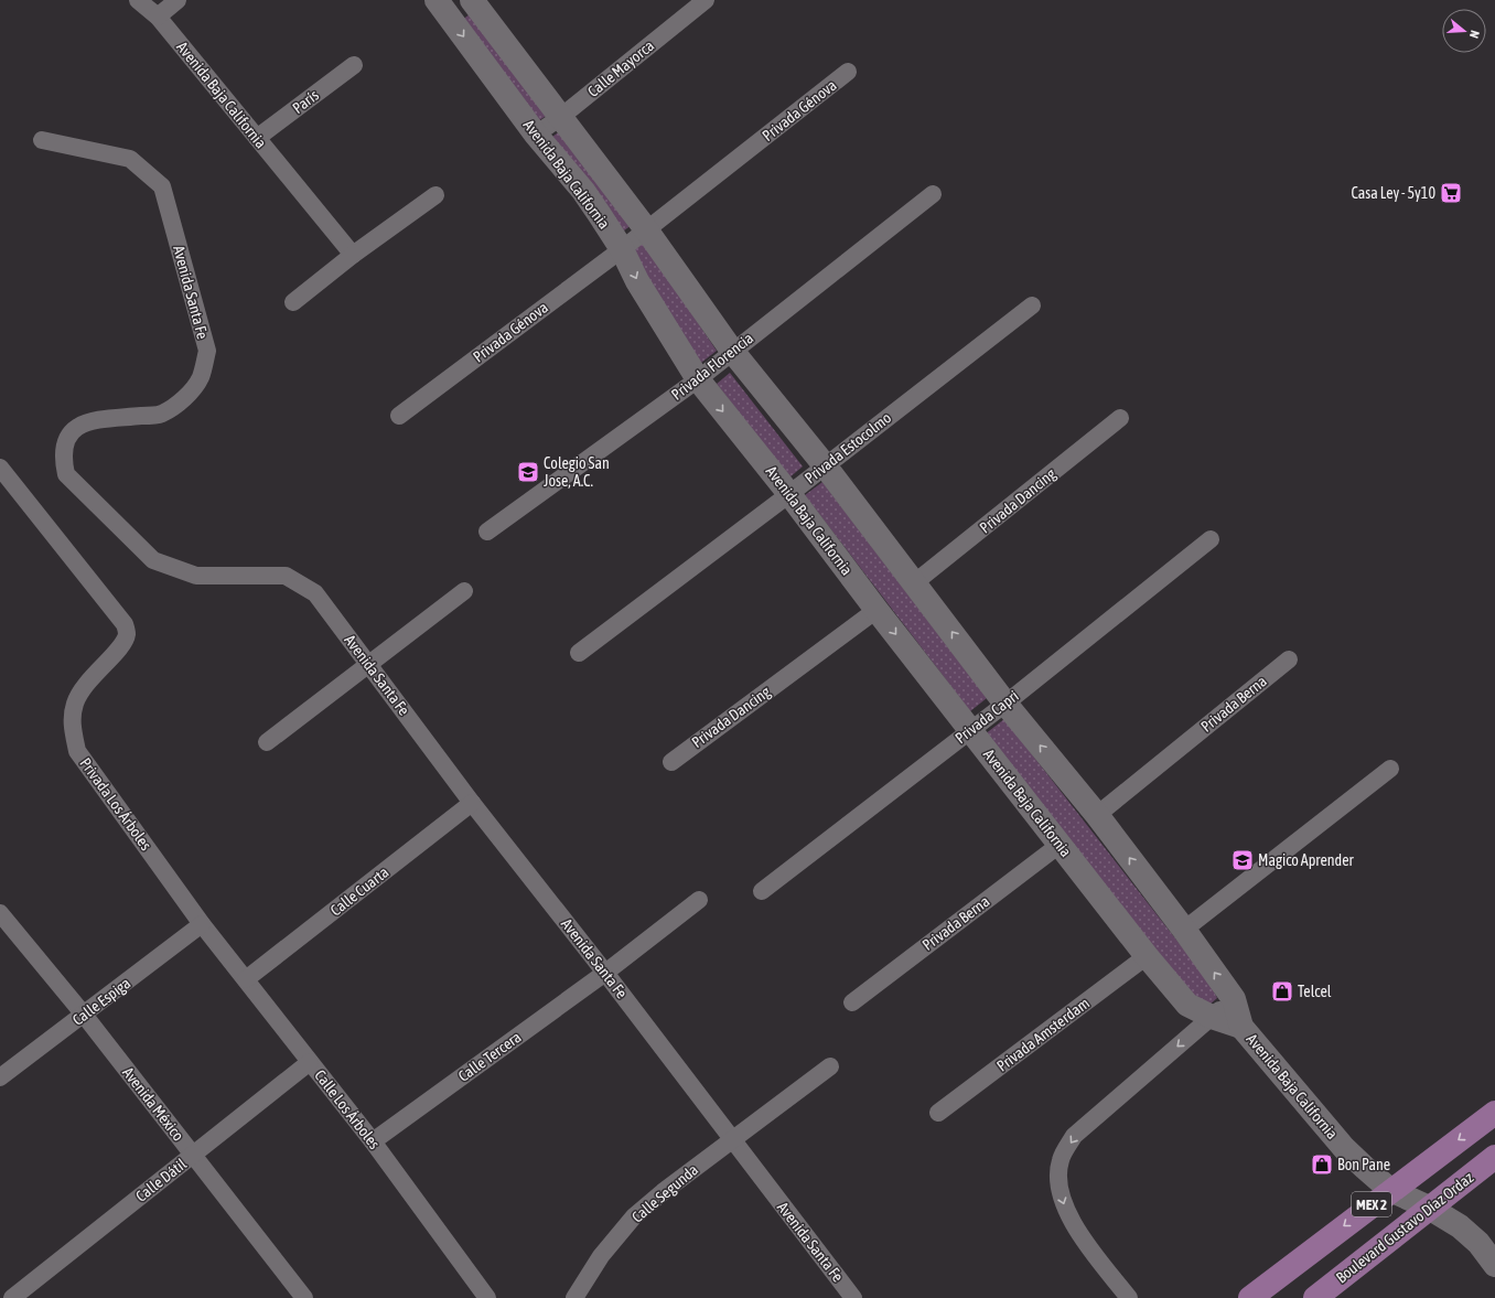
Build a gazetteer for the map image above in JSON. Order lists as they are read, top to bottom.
{
  "streets": {
    "main road": ["MEX 2", "Boulevard Gustavo Díaz Ordaz"],
    "street": [
      "Calle Mayorca",
      "Avenida Baja California",
      "París",
      "Privada Génova",
      "Avenida Santa Fe",
      "Privada Florencia",
      "Privada Estocolmo",
      "Privada Dancing",
      "Privada Berna",
      "Privada Capri",
      "Privada Los Árboles",
      "Calle Cuarta",
      "Calle Espiga",
      "Privada Amsterdam",
      "Calle Tercera",
      "Avenida México",
      "Calle Los Árboles",
      "Calle Dátil",
      "Calle Segunda"
    ]
  },
  "crossings": [
    ["Calle Mayorca", "Avenida Baja California"],
    ["Avenida Baja California", "París"],
    ["Avenida Baja California", "Privada Génova"],
    ["Avenida Baja California", "Privada Florencia"],
    ["Avenida Baja California", "Privada Estocolmo"],
    ["Avenida Baja California", "Privada Dancing"],
    ["Avenida Baja California", "Privada Berna"],
    ["Avenida Baja California", "Privada Capri"],
    ["Avenida Baja California", "Privada Amsterdam"],
    ["Avenida Baja California", "MEX 2"],
    ["Avenida Baja California", "Boulevard Gustavo Díaz Ordaz"],
    ["Avenida Santa Fe", "Calle Cuarta"],
    ["Avenida Santa Fe", "Calle Tercera"],
    ["Avenida Santa Fe", "Calle Segunda"],
    ["Privada Los Árboles", "Calle Espiga"],
    ["Privada Los Árboles", "Calle Los Árboles"],
    ["Calle Cuarta", "Calle Los Árboles"],
    ["Calle Espiga", "Avenida México"],
    ["Calle Espiga", "Calle Los Árboles"],
    ["Calle Tercera", "Calle Los Árboles"],
    ["Avenida México", "Calle Dátil"],
    ["Calle Los Árboles", "Calle Dátil"]
  ],
  "places": {
    "supermarket": ["Casa Ley - 5y10"],
    "school or university": ["Colegio San Jose, A.C.", "Magico Aprender"],
    "shop": ["Telcel", "Bon Pane"]
  },
  "north": "right"
}
